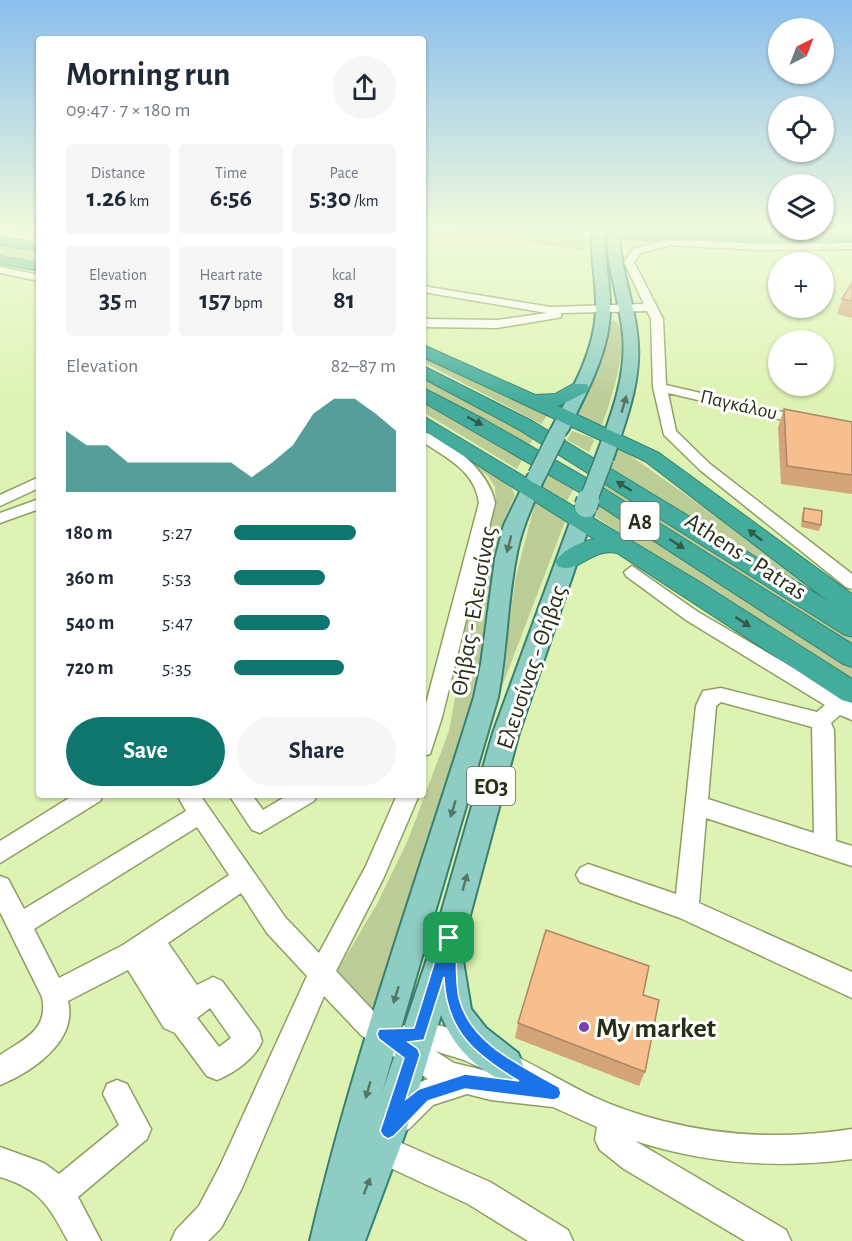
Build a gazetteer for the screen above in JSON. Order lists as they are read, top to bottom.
{
  "streets": {
    "highway": ["Α8", "Athens - Patras"],
    "main road": ["Θήβας - Ελευσίνας", "Ελευσίνας - Θήβας", "ΕΟ3"],
    "street": ["Παγκάλου"]
  },
  "crossings": [
    ["Θήβας - Ελευσίνας", "Ελευσίνας - Θήβας"],
    ["Θήβας - Ελευσίνας", "ΕΟ3"],
    ["Ελευσίνας - Θήβας", "ΕΟ3"]
  ],
  "one_way": ["Θήβας - Ελευσίνας"],
  "places": ["My market"],
  "north": "top right",
  "page": {
    "map_buttons": ["+", "−"],
    "heading": ["Morning run", "09:47 · 7 × 180 m"],
    "stats": [
      ["Distance", "1.26 km"],
      ["Time", "6:56"],
      ["Pace", "5:30 /km"],
      ["Elevation", "35 m"],
      ["Heart rate", "157 bpm"],
      ["kcal", "81"]
    ],
    "chart": ["Elevation", "82–87 m"],
    "list": [
      {
        "name": "180 m",
        "note": "5:27"
      },
      {
        "name": "360 m",
        "note": "5:53"
      },
      {
        "name": "540 m",
        "note": "5:47"
      },
      {
        "name": "720 m",
        "note": "5:35"
      }
    ],
    "buttons": ["Save", "Share"]
  }
}
